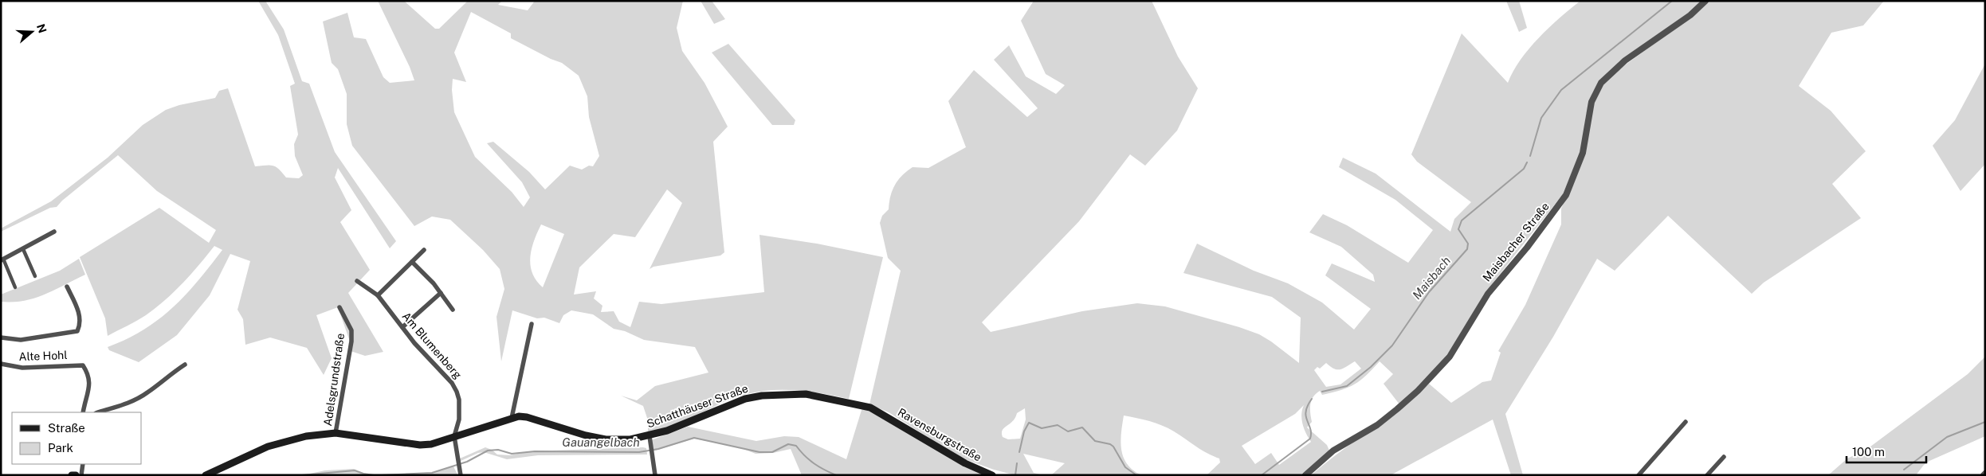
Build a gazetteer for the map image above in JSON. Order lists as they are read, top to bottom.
{
  "streets": {
    "main road": ["Schatthäuser Straße", "Ravensburgstraße"],
    "street": [
      "Maisbacher Straße",
      "Am Blumenberg",
      "Alte Hohl",
      "Adelsgrundstraße"
    ]
  },
  "crossings": [
    ["Am Blumenberg", "Schatthäuser Straße"],
    ["Adelsgrundstraße", "Schatthäuser Straße"],
    ["Schatthäuser Straße", "Ravensburgstraße"]
  ],
  "water": ["Maisbach", "Gauangelbach"],
  "legend": ["Straße", "Park"],
  "scale_bar": "100 m",
  "north": "right"
}
